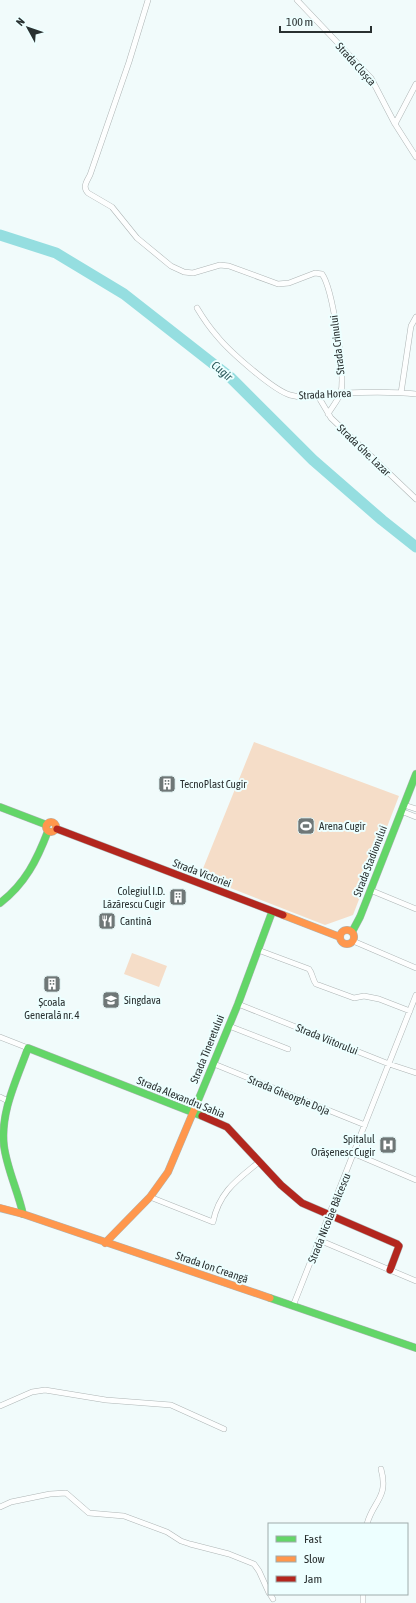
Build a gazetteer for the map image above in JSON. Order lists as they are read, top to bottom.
{
  "streets": {
    "street": [
      "Strada Cloșca",
      "Strada Crinului",
      "Strada Horea",
      "Strada Ghe. Lazar",
      "Strada Stadionului",
      "Strada Victoriei",
      "Strada Viitorului",
      "Strada Tineretului",
      "Strada Gheorghe Doja",
      "Strada Alexandru Sahia",
      "Strada Nicolae Bălcescu",
      "Strada Ion Creangă"
    ]
  },
  "crossings": [
    ["Strada Crinului", "Strada Horea"],
    ["Strada Horea", "Strada Ghe. Lazar"],
    ["Strada Stadionului", "Strada Victoriei"],
    ["Strada Victoriei", "Strada Tineretului"],
    ["Strada Viitorului", "Strada Tineretului"],
    ["Strada Viitorului", "Strada Nicolae Bălcescu"],
    ["Strada Tineretului", "Strada Gheorghe Doja"],
    ["Strada Tineretului", "Strada Alexandru Sahia"],
    ["Strada Tineretului", "Strada Ion Creangă"],
    ["Strada Gheorghe Doja", "Strada Nicolae Bălcescu"],
    ["Strada Alexandru Sahia", "Strada Nicolae Bălcescu"],
    ["Strada Nicolae Bălcescu", "Strada Ion Creangă"]
  ],
  "water": ["Cugir"],
  "places": {
    "building": ["TecnoPlast Cugir", "Colegiul I.D. Lăzărescu Cugir", "Școala Generală nr. 4"],
    "sports": ["Arena Cugir"],
    "restaurant": ["Cantină"],
    "school or university": ["Singdava"],
    "hospital": ["Spitalul Orășenesc Cugir"]
  },
  "legend": ["Fast", "Slow", "Jam"],
  "scale_bar": "100 m",
  "north": "top left"
}
